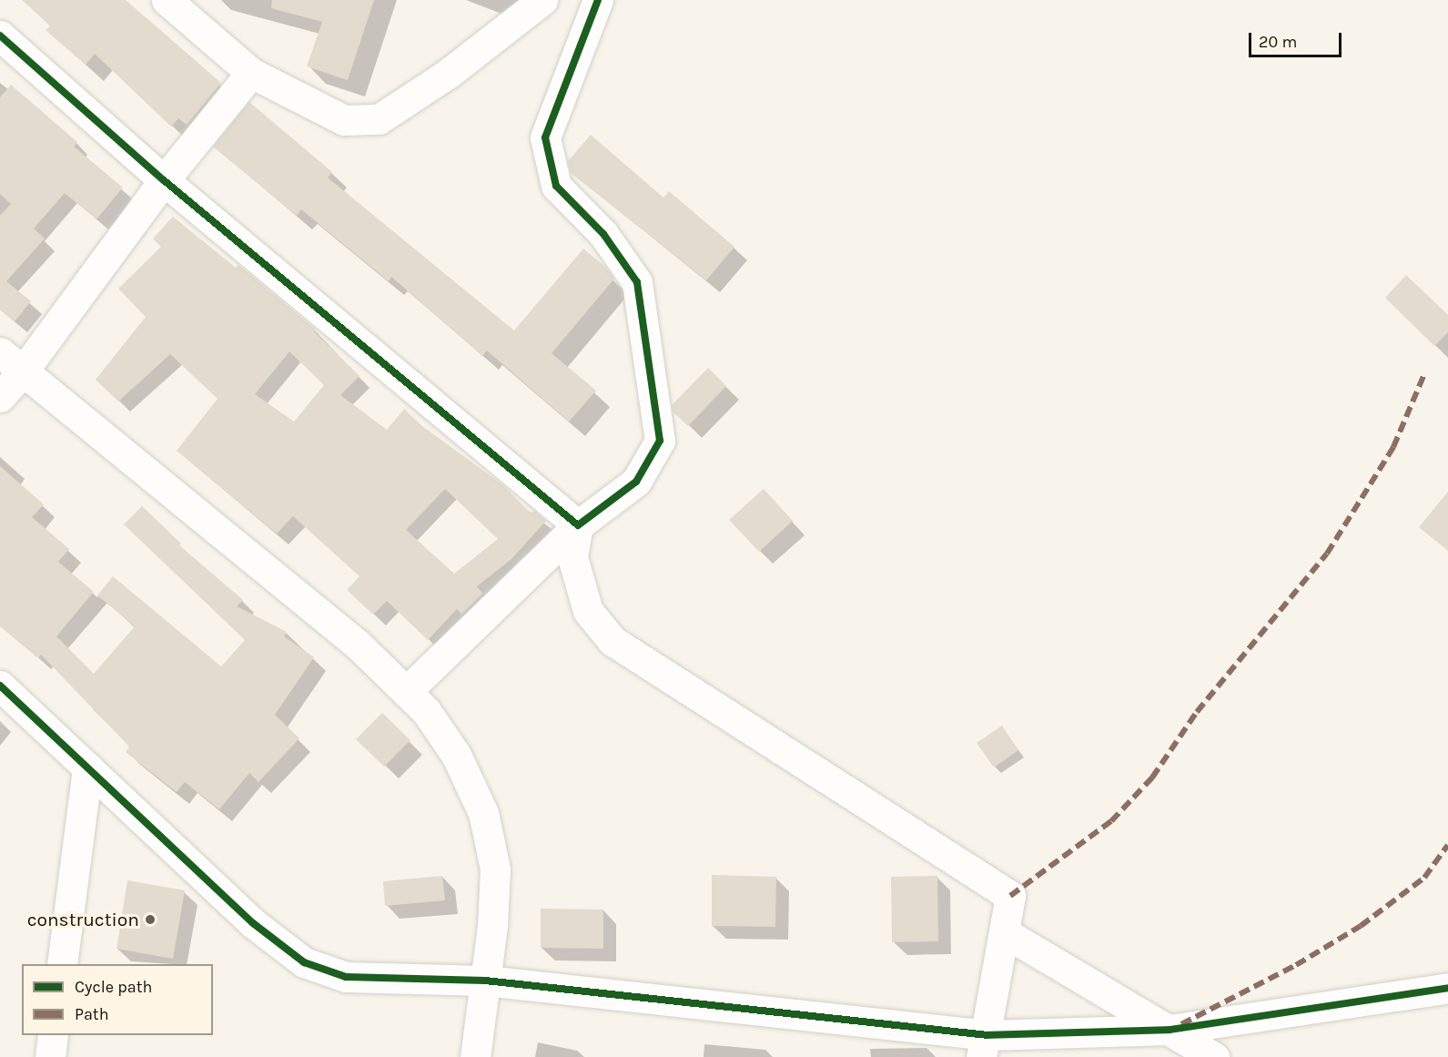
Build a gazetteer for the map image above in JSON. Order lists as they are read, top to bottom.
{
  "places": ["construction"],
  "legend": ["Cycle path", "Path"],
  "scale_bar": "20 m"
}
